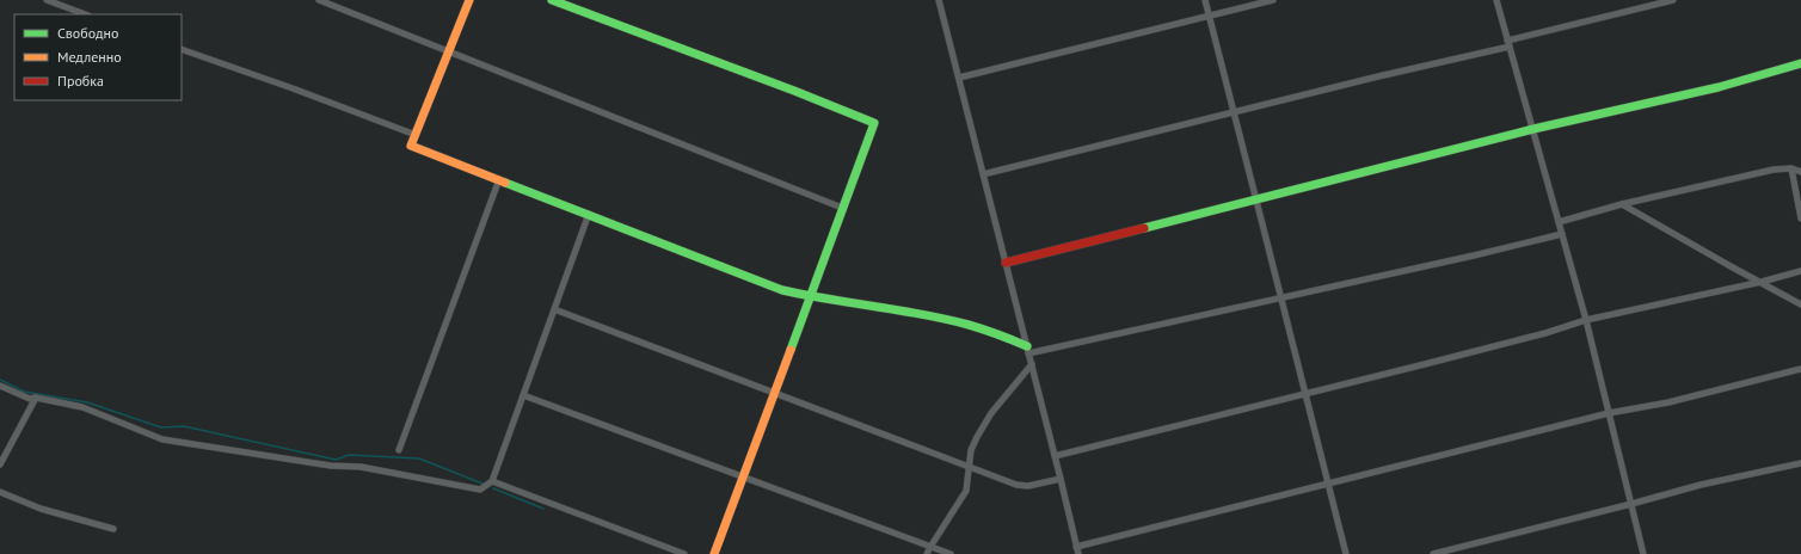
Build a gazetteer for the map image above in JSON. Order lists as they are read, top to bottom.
{
  "legend": ["Свободно", "Медленно", "Пробка"]
}
